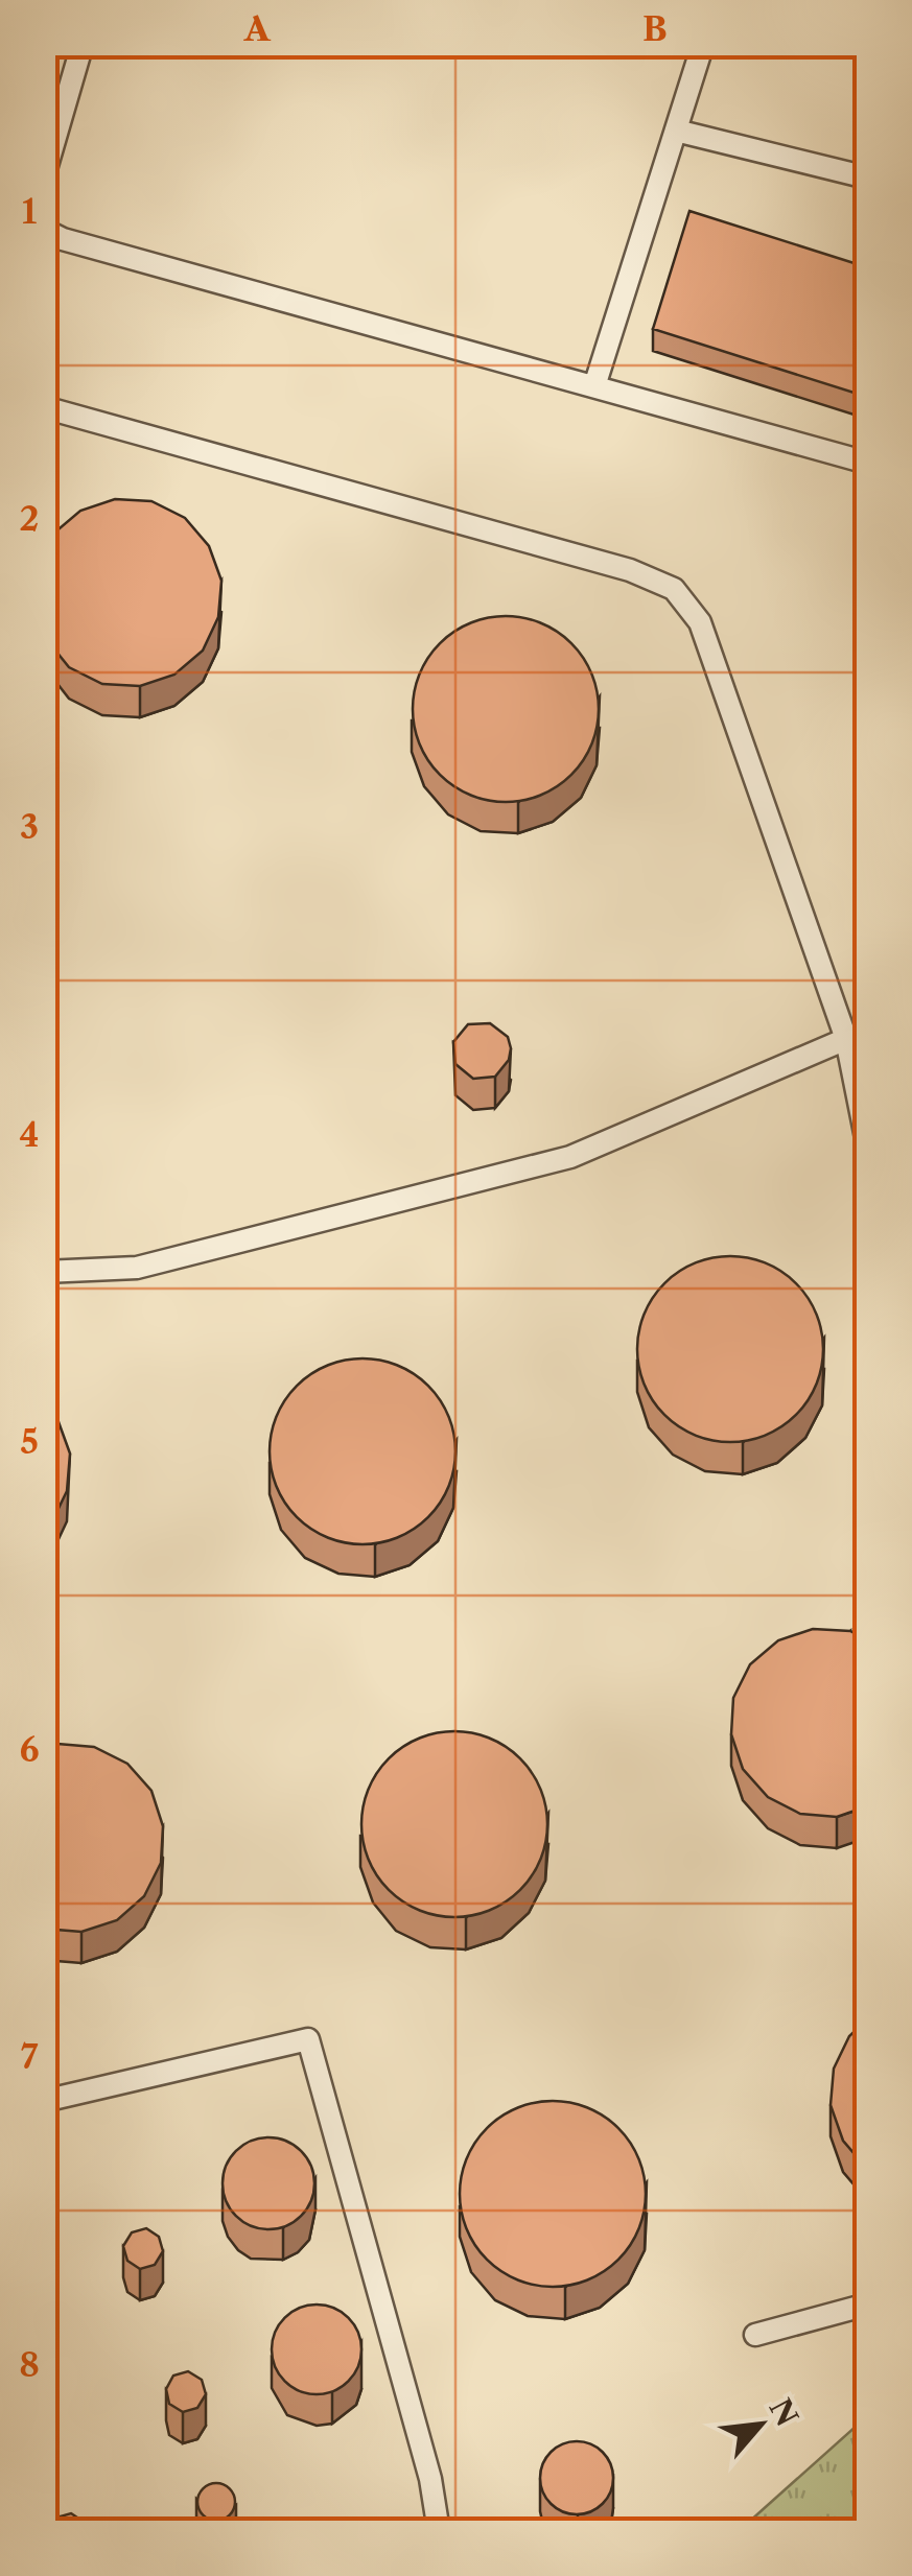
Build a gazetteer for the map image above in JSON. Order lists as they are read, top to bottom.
{
  "north": "top right",
  "grid": {
    "columns": ["A", "B"],
    "rows": [
      "1",
      "2",
      "3",
      "4",
      "5",
      "6",
      "7",
      "8"
    ]
  }
}
